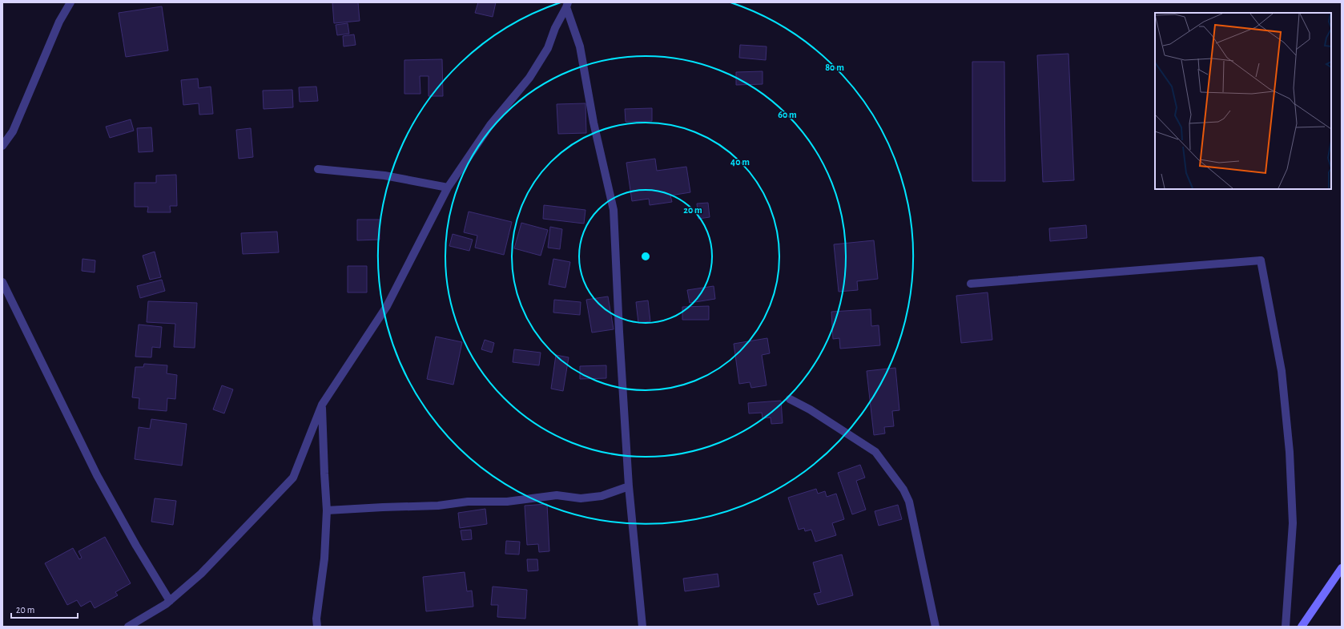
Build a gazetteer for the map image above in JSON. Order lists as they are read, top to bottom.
{
  "scale_bar": "20 m",
  "rings": [
    "80 m",
    "60 m",
    "40 m",
    "20 m"
  ]
}
